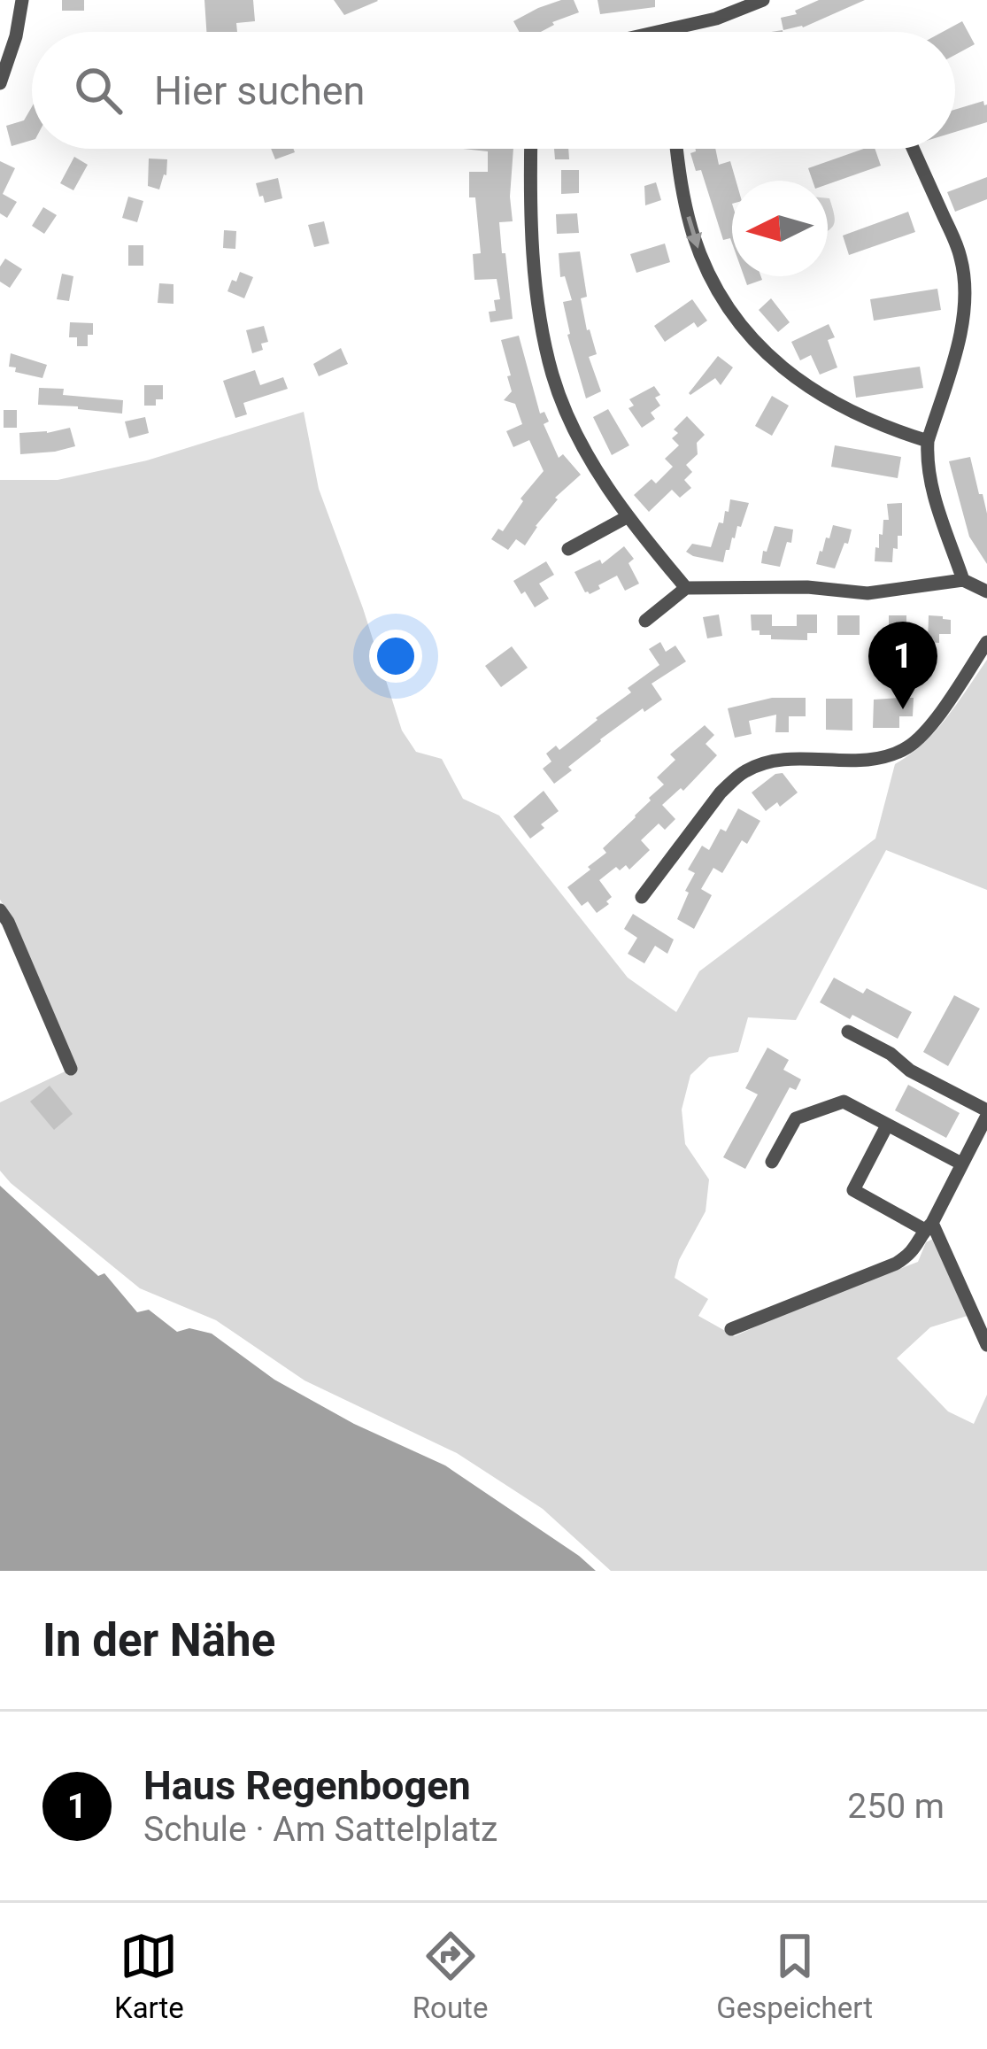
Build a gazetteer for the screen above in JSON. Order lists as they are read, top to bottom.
{
  "north": "left",
  "page": {
    "search": "Hier suchen",
    "pins": "1",
    "heading": "In der Nähe",
    "list": [
      {
        "mark": "1",
        "name": "Haus Regenbogen",
        "note": "Schule · Am Sattelplatz",
        "value": "250 m"
      }
    ],
    "nav": ["Karte", "Route", "Gespeichert"]
  }
}
